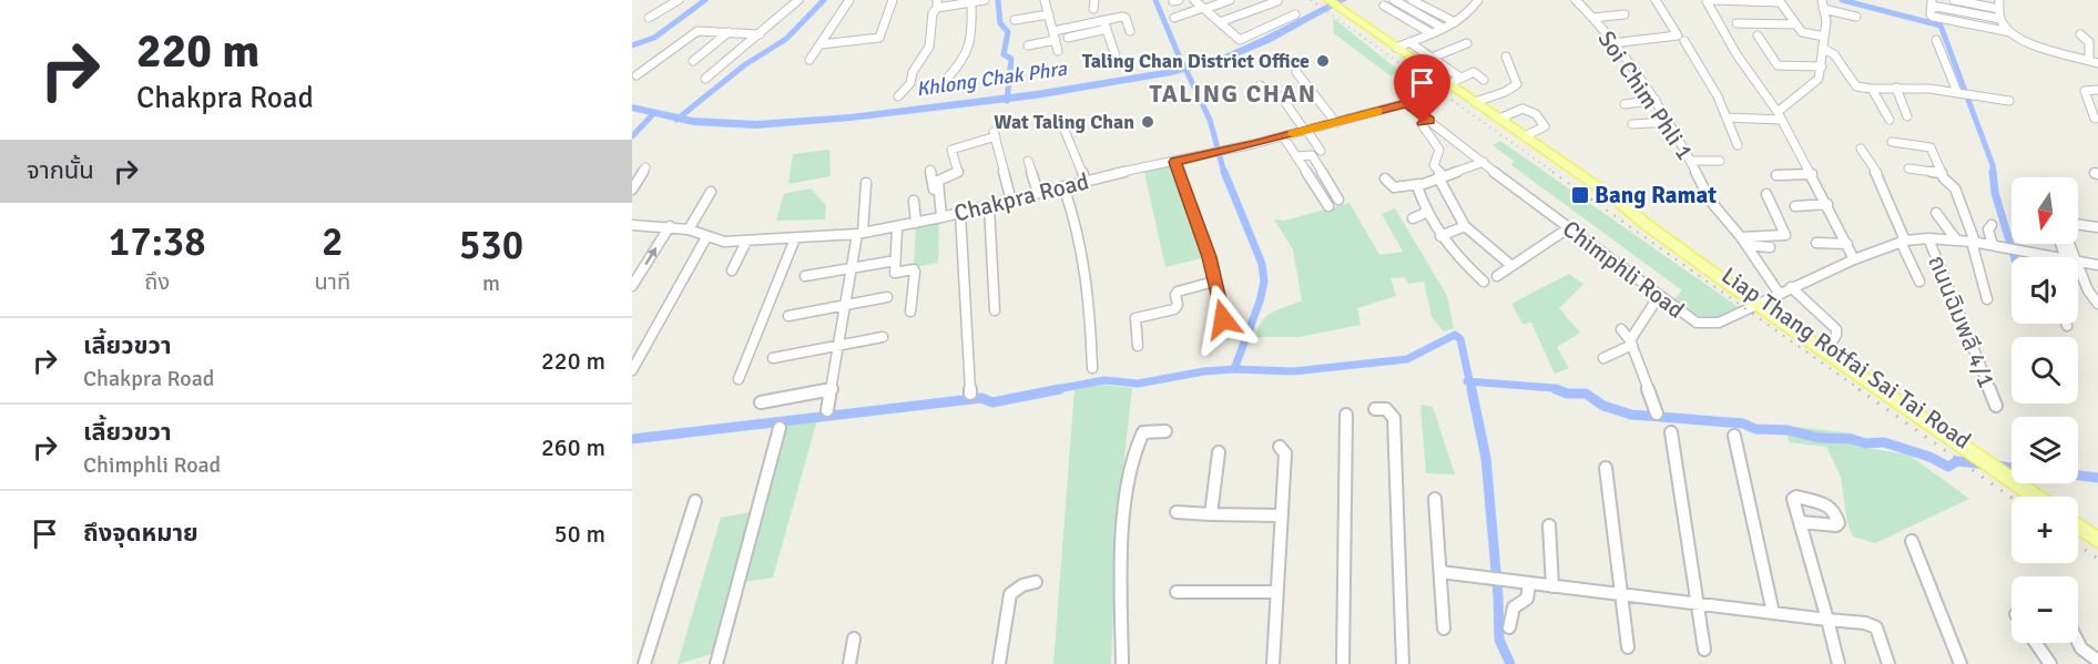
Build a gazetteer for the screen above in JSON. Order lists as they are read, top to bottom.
{
  "streets": {
    "main road": ["Liap Thang Rotfai Sai Tai Road"],
    "street": [
      "Soi Chim Phli 1",
      "Chakpra Road",
      "Chimphli Road",
      "ถนนฉิมพลี 4/1"
    ]
  },
  "crossings": [
    ["Soi Chim Phli 1", "Chimphli Road"],
    ["Chakpra Road", "Chimphli Road"],
    ["Chimphli Road", "ถนนฉิมพลี 4/1"],
    ["Chimphli Road", "Liap Thang Rotfai Sai Tai Road"]
  ],
  "districts": ["TALING CHAN"],
  "water": ["Khlong Chak Phra"],
  "places": {
    "other": ["Taling Chan District Office", "Wat Taling Chan"],
    "transit": ["Bang Ramat"]
  },
  "north": "bottom",
  "page": {
    "turn": ["220 m", "Chakpra Road"],
    "then": "จากนั้น",
    "map_buttons": ["+", "−"],
    "eta": [
      "17:38",
      "ถึง",
      "2",
      "นาที",
      "530",
      "m"
    ],
    "list": [
      {
        "name": "เลี้ยวขวา",
        "note": "Chakpra Road",
        "value": "220 m"
      },
      {
        "name": "เลี้ยวขวา",
        "note": "Chimphli Road",
        "value": "260 m"
      },
      {
        "name": "ถึงจุดหมาย",
        "value": "50 m"
      }
    ]
  }
}
